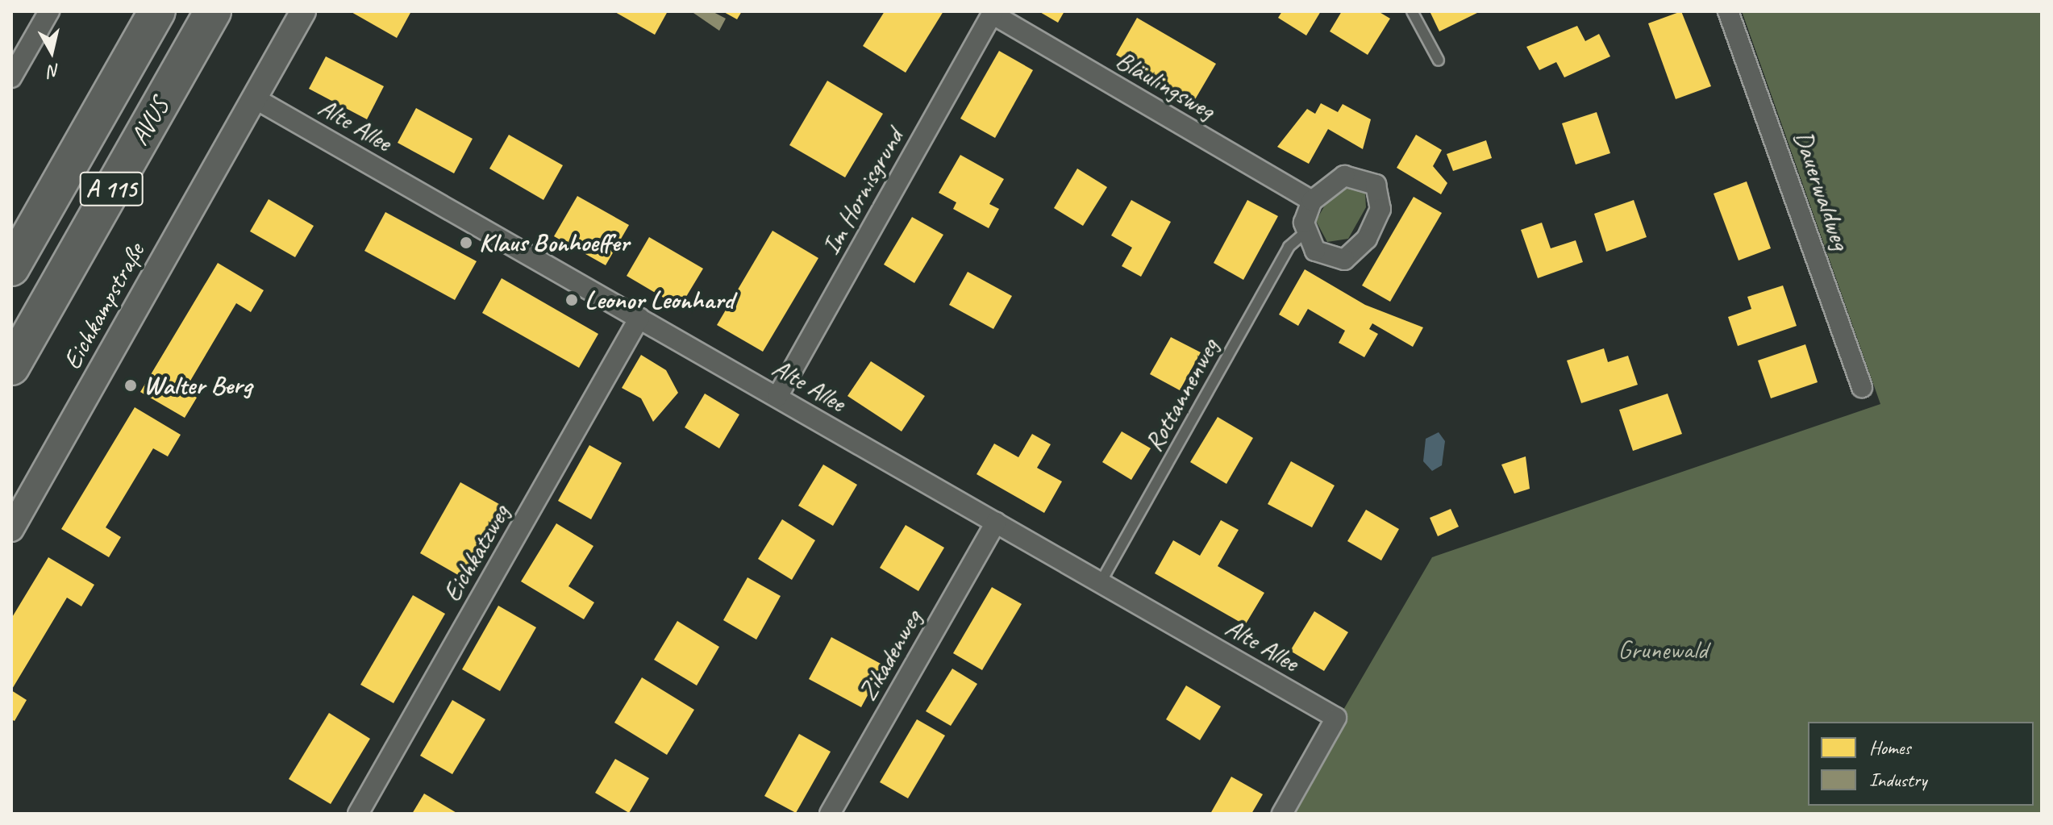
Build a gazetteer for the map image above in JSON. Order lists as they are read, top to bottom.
{
  "streets": {
    "highway": ["AVUS", "A 115"],
    "street": [
      "Bläulingsweg",
      "Alte Allee",
      "Dauerwaldweg",
      "Im Hornisgrund",
      "Eichkampstraße",
      "Eichkatzweg",
      "Zikadenweg"
    ],
    "lane": ["Rottannenweg"]
  },
  "crossings": [
    ["Bläulingsweg", "Im Hornisgrund"],
    ["Bläulingsweg", "Rottannenweg"],
    ["Alte Allee", "Im Hornisgrund"],
    ["Alte Allee", "Eichkampstraße"],
    ["Alte Allee", "Rottannenweg"],
    ["Alte Allee", "Eichkatzweg"],
    ["Alte Allee", "Zikadenweg"]
  ],
  "parks": ["Grunewald"],
  "places": ["Klaus Bonhoeffer", "Leonor Leonhard", "Walter Berg"],
  "legend": ["Homes", "Industry"],
  "north": "bottom"
}
